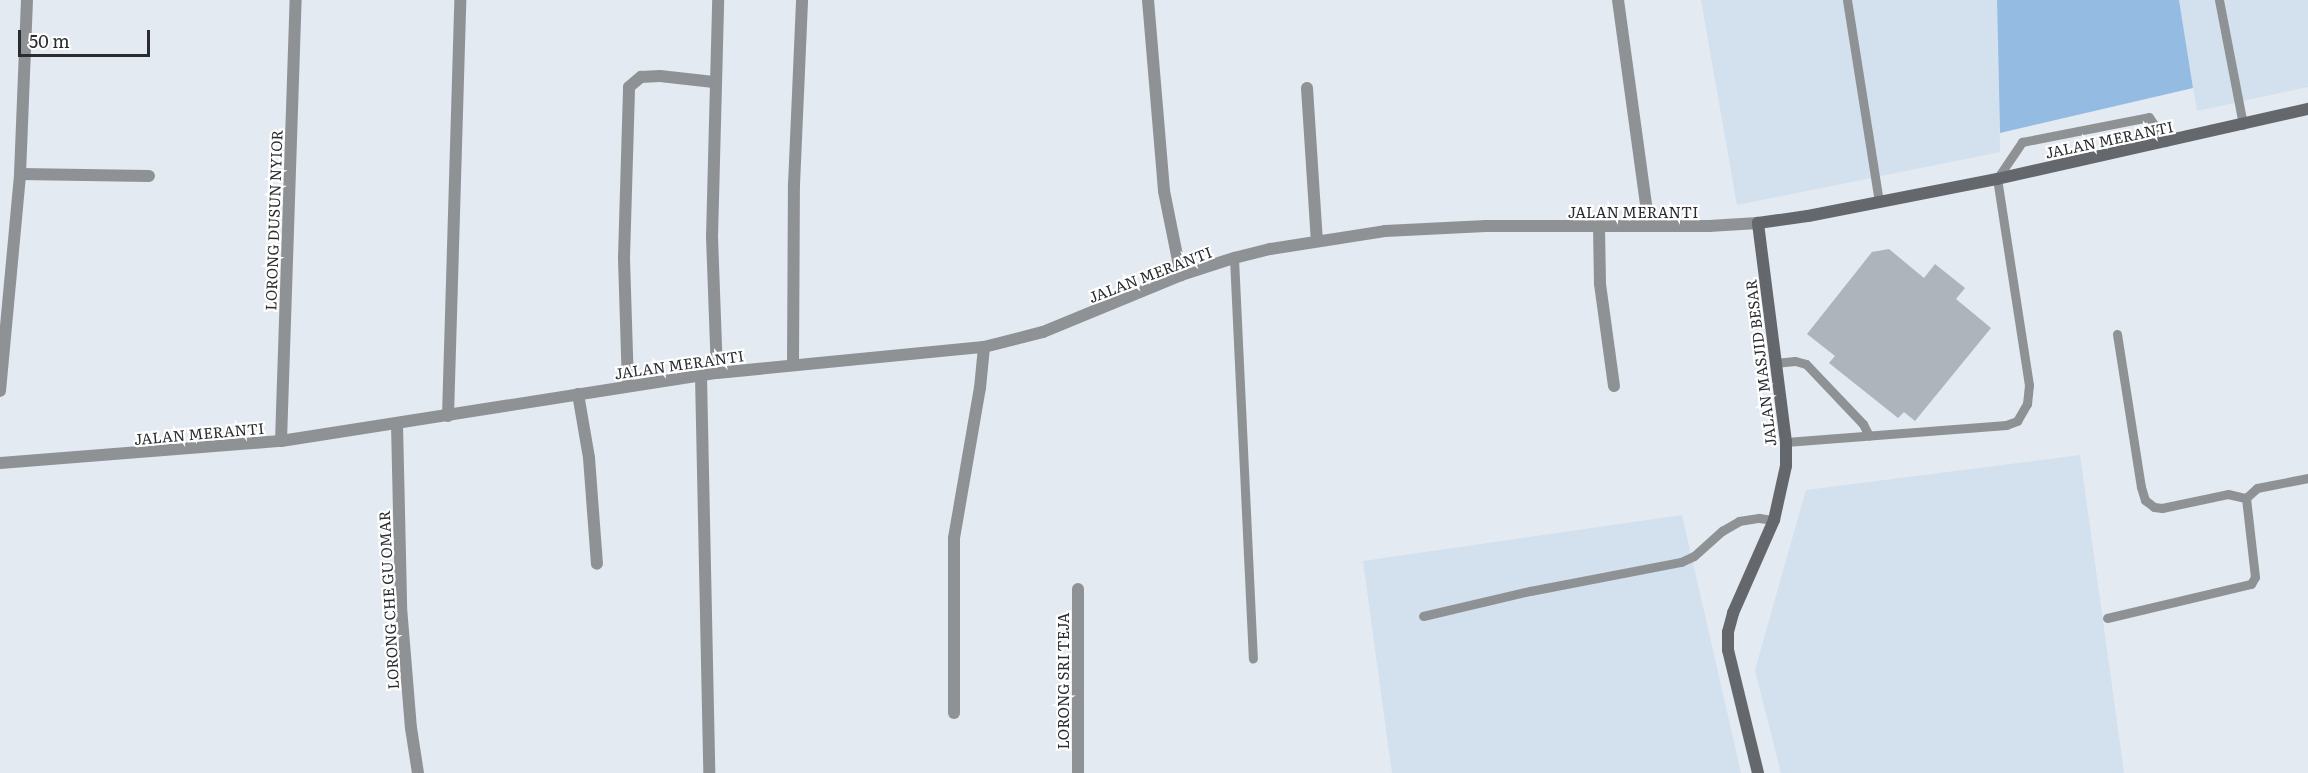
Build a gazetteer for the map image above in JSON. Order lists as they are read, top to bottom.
{
  "streets": {
    "main road": ["JALAN MERANTI", "JALAN MASJID BESAR"],
    "street": ["LORONG DUSUN NYIOR", "LORONG CHE GU OMAR", "LORONG SRI TEJA"]
  },
  "crossings": [
    ["JALAN MERANTI", "LORONG DUSUN NYIOR"],
    ["JALAN MERANTI", "JALAN MASJID BESAR"],
    ["JALAN MERANTI", "LORONG CHE GU OMAR"]
  ],
  "scale_bar": "50 m"
}
